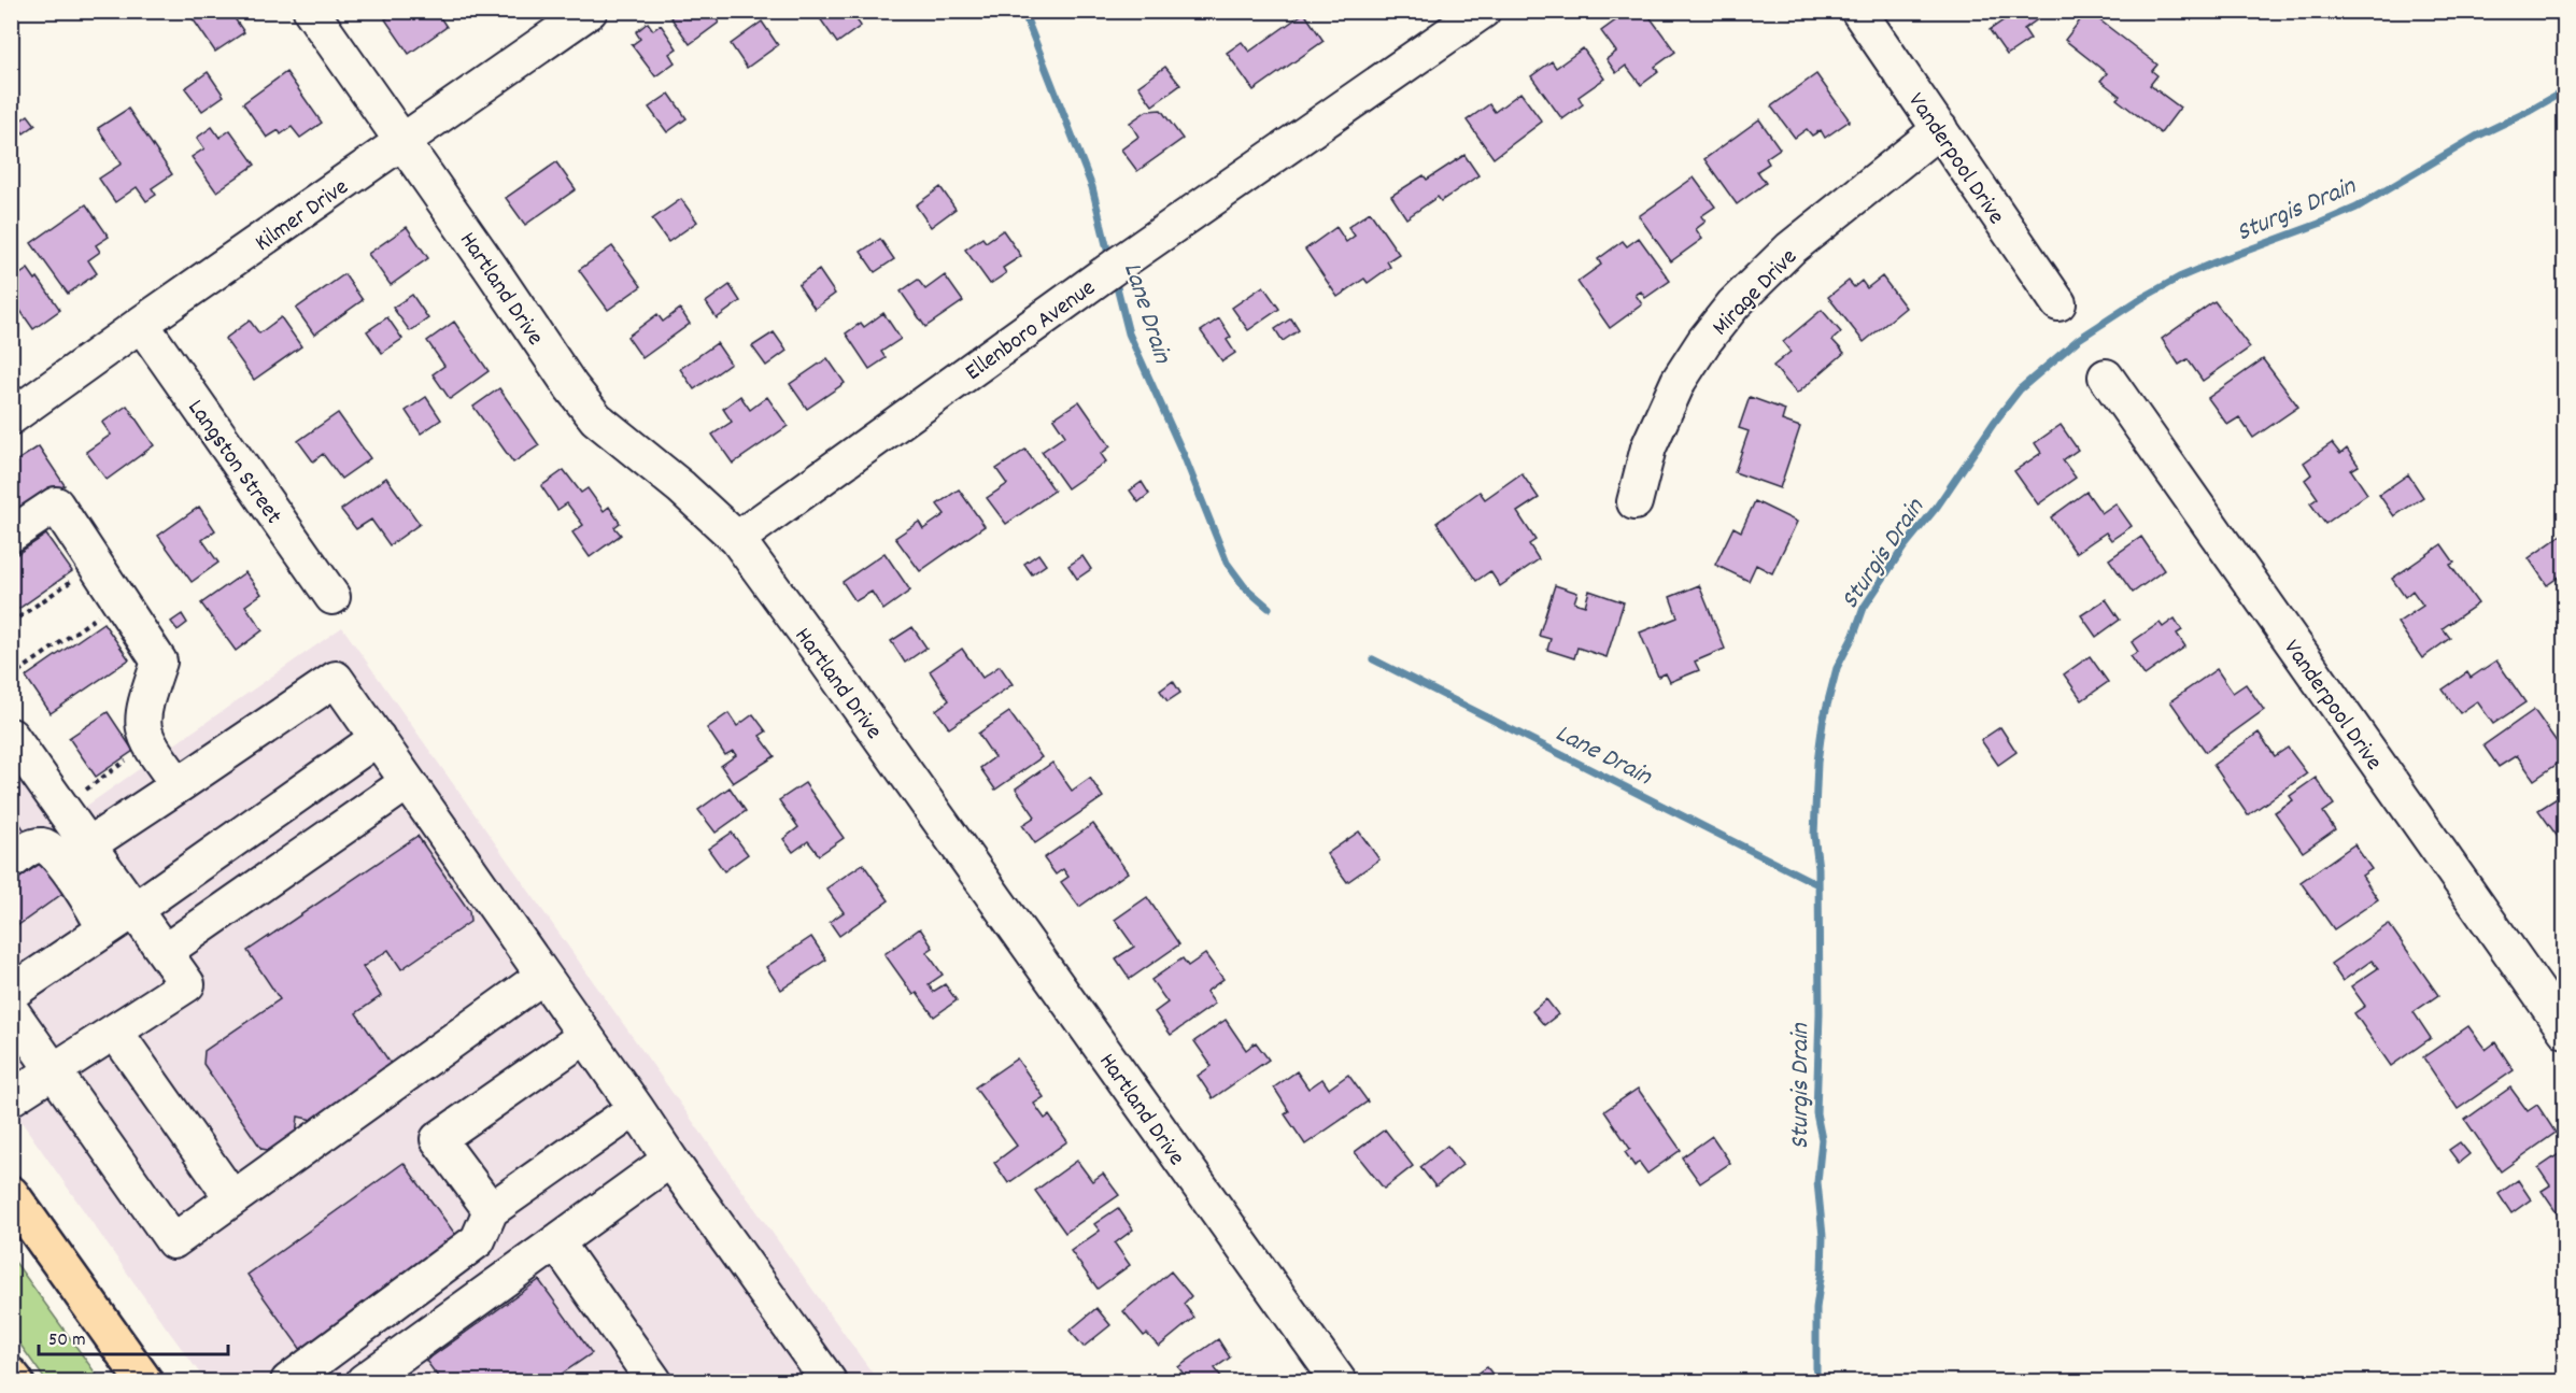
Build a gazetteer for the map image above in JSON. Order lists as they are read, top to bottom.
{
  "streets": {
    "street": [
      "Vanderpool Drive",
      "Kilmer Drive",
      "Hartland Drive",
      "Mirage Drive",
      "Ellenboro Avenue",
      "Langston Street"
    ]
  },
  "crossings": [
    ["Vanderpool Drive", "Mirage Drive"],
    ["Kilmer Drive", "Hartland Drive"],
    ["Kilmer Drive", "Langston Street"],
    ["Hartland Drive", "Ellenboro Avenue"]
  ],
  "water": ["Sturgis Drain", "Lane Drain"],
  "scale_bar": "50 m"
}
